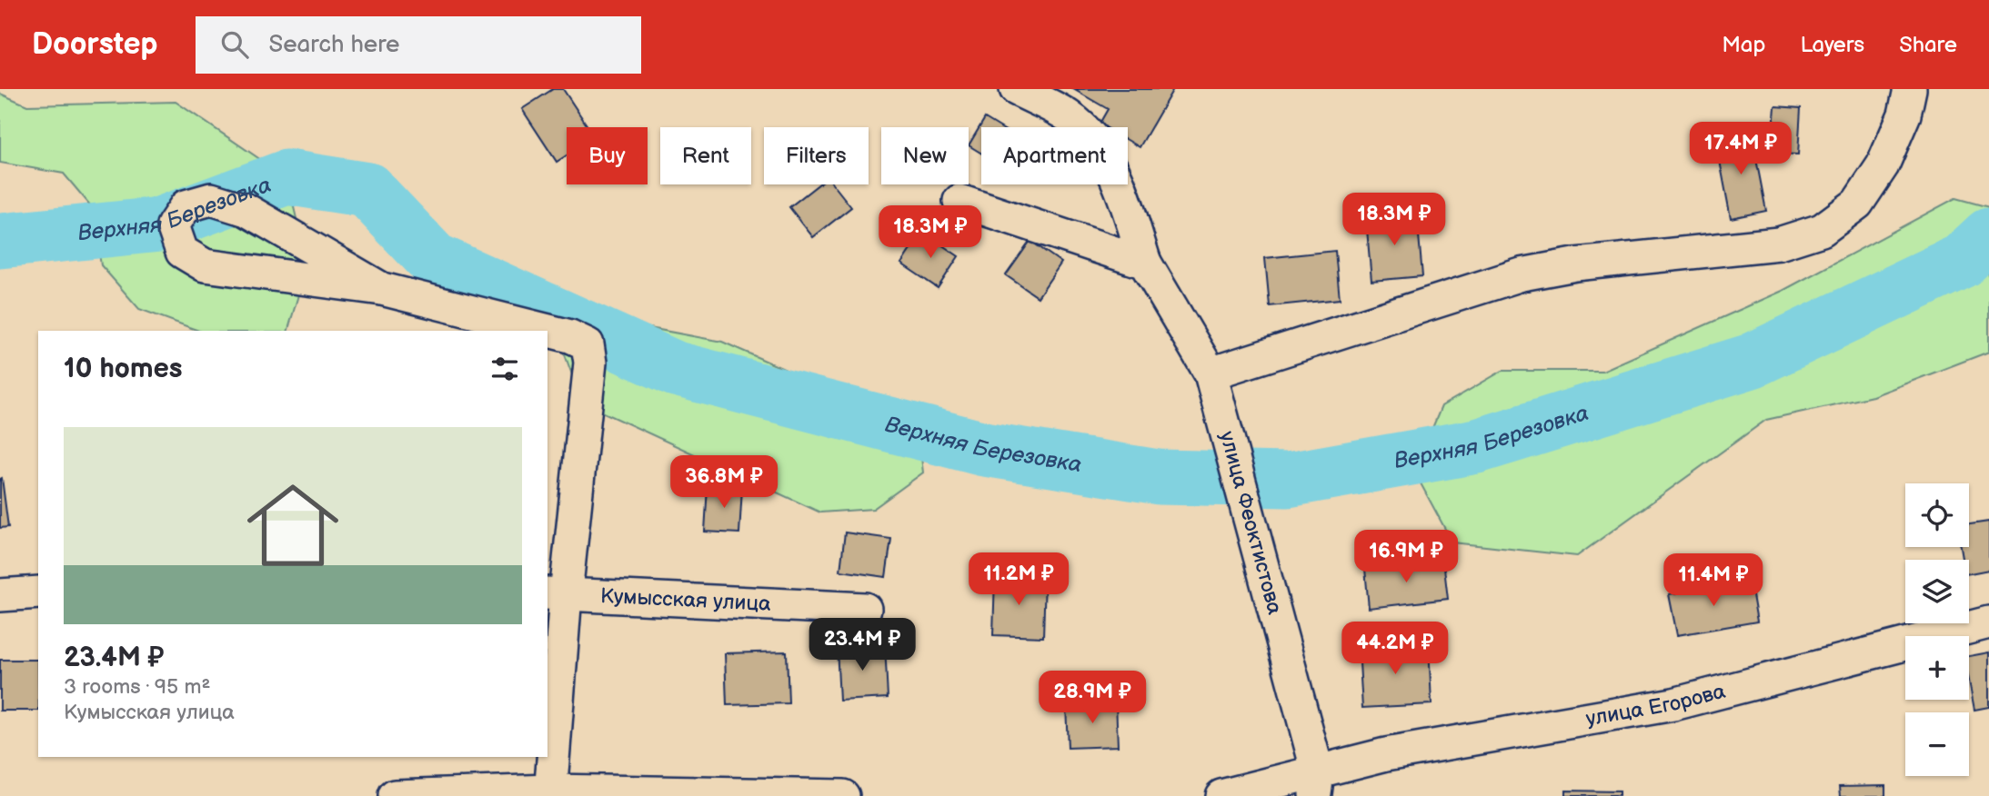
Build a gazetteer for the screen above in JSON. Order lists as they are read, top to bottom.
{
  "streets": {
    "street": ["улица Феоктистова", "Кумысская улица", "улица Егорова"]
  },
  "crossings": [
    ["улица Феоктистова", "улица Егорова"]
  ],
  "water": ["Верхняя Березовка"],
  "page": {
    "header": "Doorstep",
    "search": "Search here",
    "nav": ["Map", "Layers", "Share"],
    "price": [
      "17.4M ₽",
      "18.3M ₽",
      "18.3M ₽",
      "36.8M ₽",
      "16.9M ₽",
      "11.2M ₽",
      "11.4M ₽",
      "23.4M ₽",
      "44.2M ₽",
      "28.9M ₽"
    ],
    "chip": [
      "Buy",
      "Rent",
      "Filters",
      "New",
      "Apartment"
    ],
    "heading": "10 homes",
    "list": [
      {
        "name": "23.4M ₽",
        "note": "3 rooms · 95 m² · Кумысская улица"
      }
    ],
    "map_buttons": ["+", "−"]
  }
}
